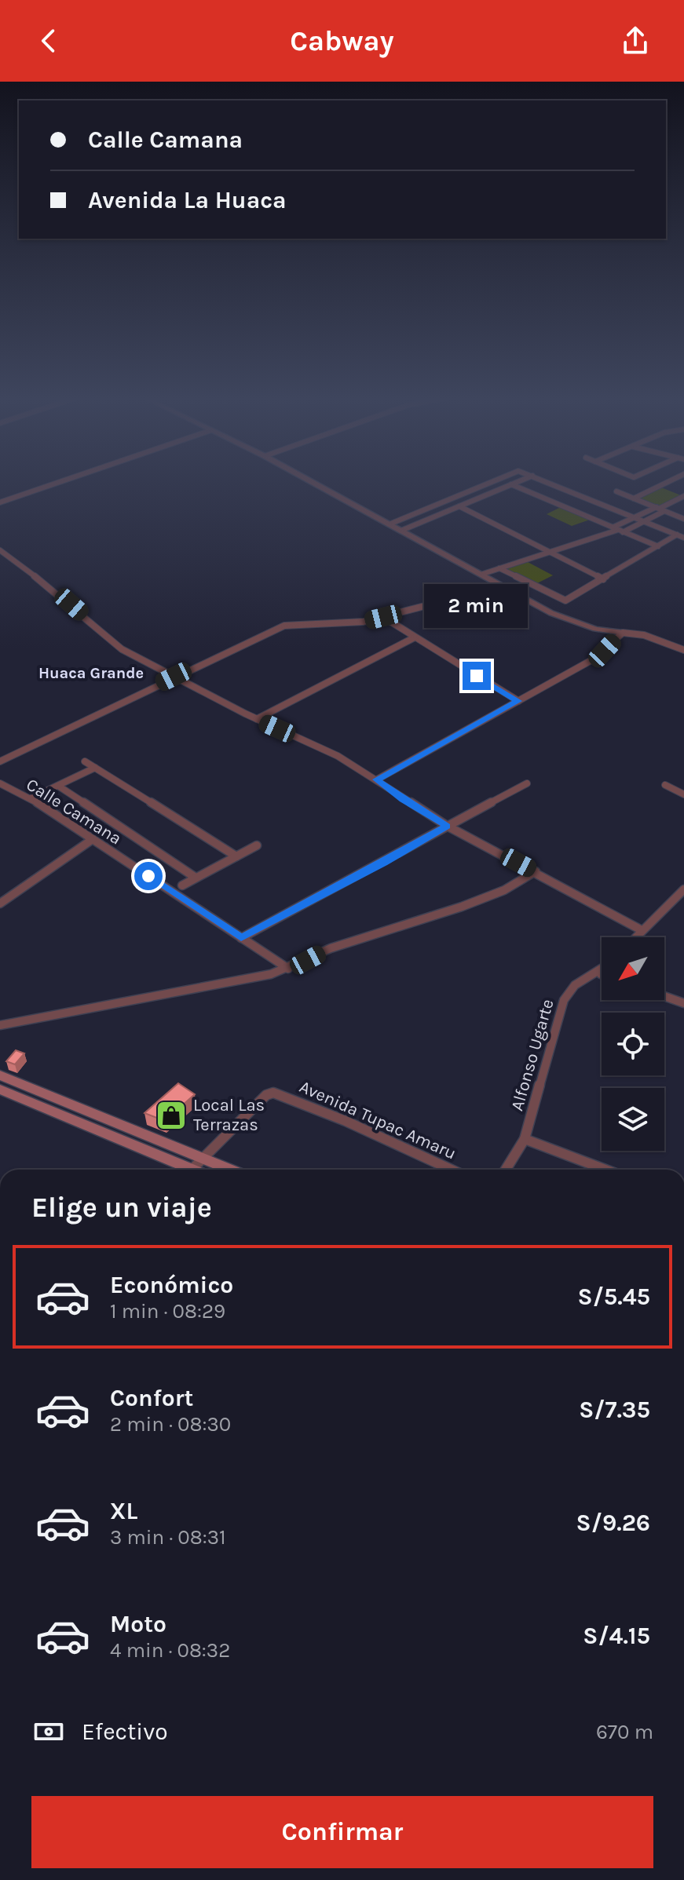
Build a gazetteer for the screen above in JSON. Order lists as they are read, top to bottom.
{
  "streets": {
    "street": ["Calle Camana", "Alfonso Ugarte", "Avenida Tupac Amaru"]
  },
  "districts": ["Huaca Grande"],
  "places": {
    "shop": ["Local Las Terrazas"]
  },
  "north": "bottom left",
  "page": {
    "header": "Cabway",
    "banner": ["Calle Camana", "Avenida La Huaca"],
    "bubble": "2 min",
    "heading": "Elige un viaje",
    "list": [
      {
        "name": "Económico",
        "note": "1 min · 08:29",
        "value": "S/5.45"
      },
      {
        "name": "Confort",
        "note": "2 min · 08:30",
        "value": "S/7.35"
      },
      {
        "name": "XL",
        "note": "3 min · 08:31",
        "value": "S/9.26"
      },
      {
        "name": "Moto",
        "note": "4 min · 08:32",
        "value": "S/4.15"
      }
    ],
    "pay": ["Efectivo", "670 m"],
    "buttons": "Confirmar"
  }
}
